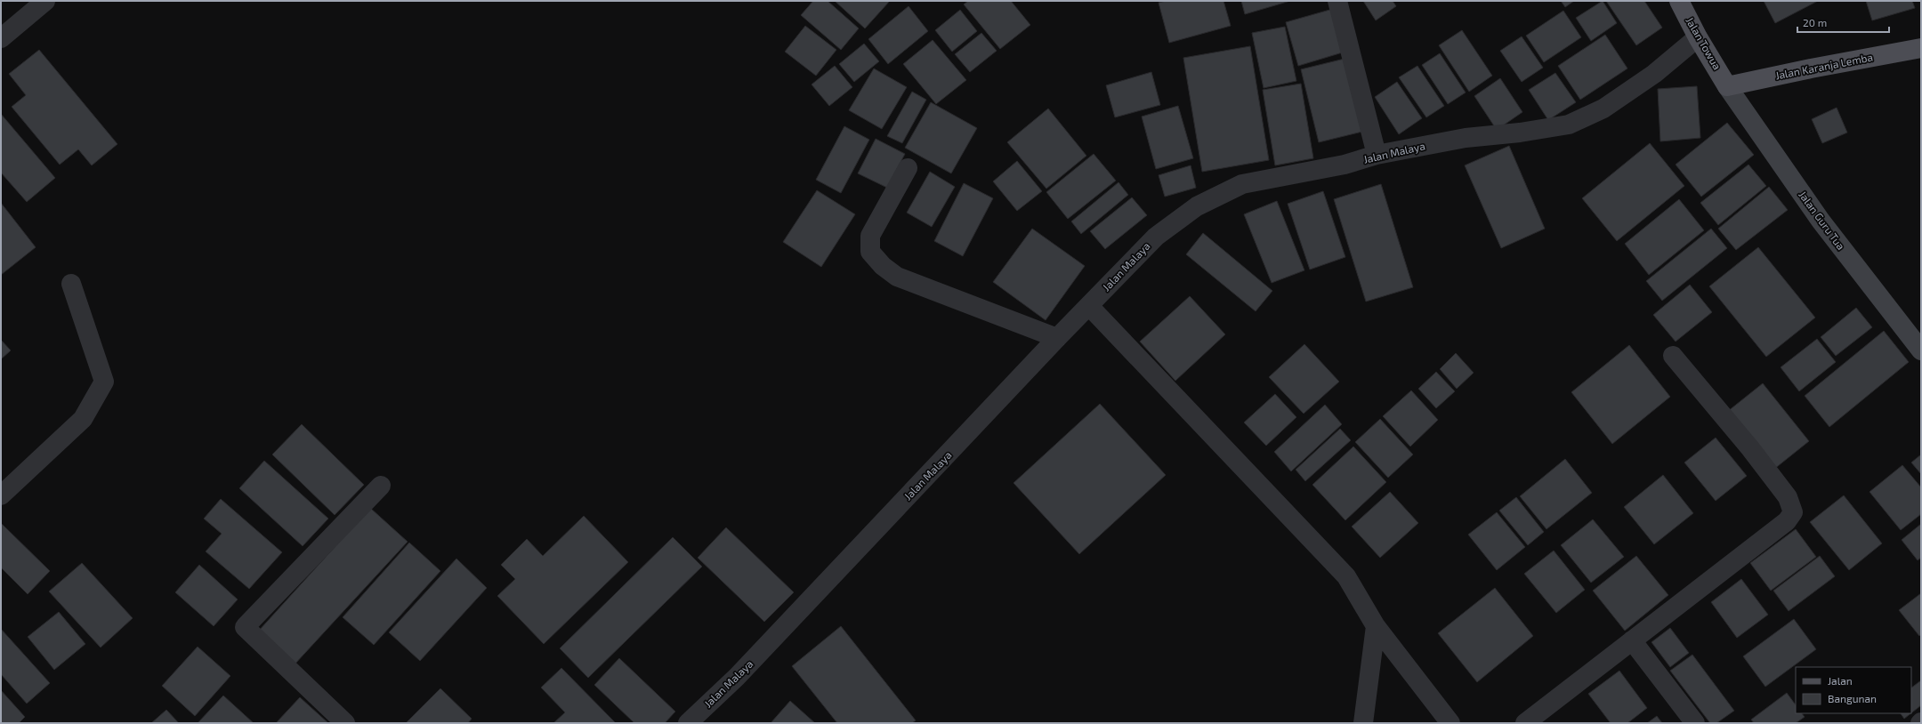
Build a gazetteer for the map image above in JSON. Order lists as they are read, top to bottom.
{
  "streets": {
    "main road": ["Jalan Towua", "Jalan Karanja Lemba", "Jalan Guru Tua"],
    "street": ["Jalan Malaya"]
  },
  "crossings": [
    ["Jalan Towua", "Jalan Karanja Lemba"],
    ["Jalan Towua", "Jalan Malaya"],
    ["Jalan Towua", "Jalan Guru Tua"],
    ["Jalan Karanja Lemba", "Jalan Guru Tua"]
  ],
  "legend": ["Jalan", "Bangunan"],
  "scale_bar": "20 m"
}
